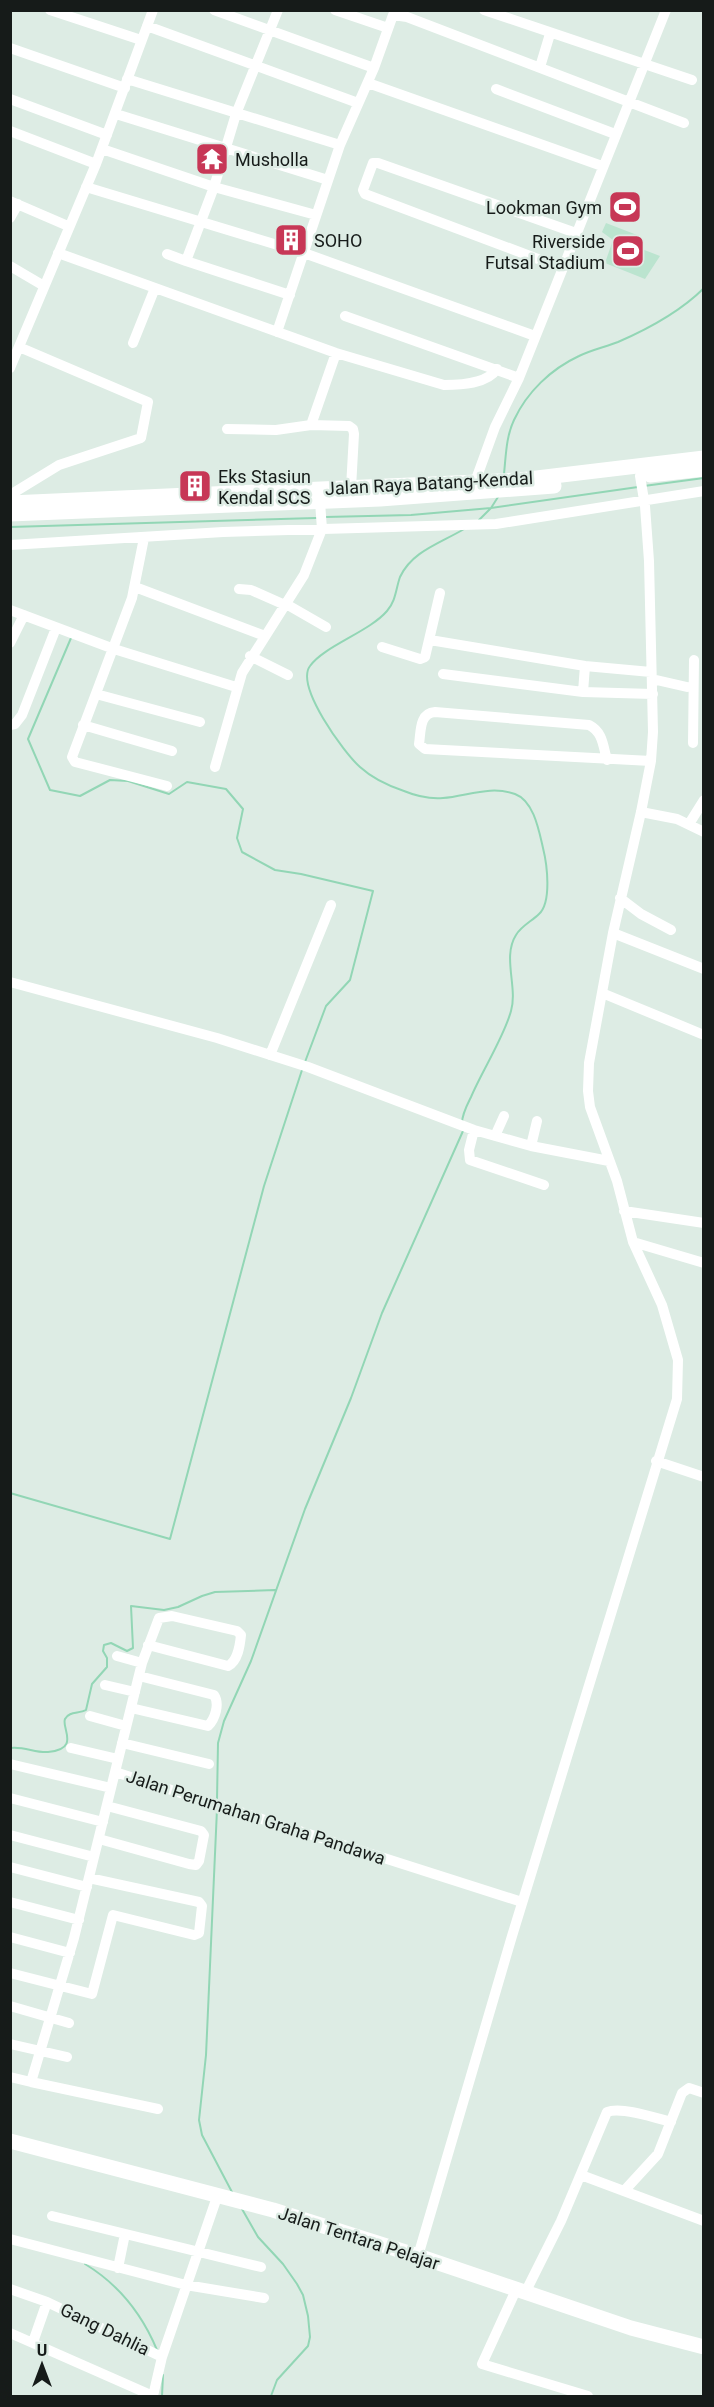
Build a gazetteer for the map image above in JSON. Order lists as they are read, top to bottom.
{
  "streets": {
    "highway": ["Jalan Raya Batang-Kendal", "Jalan Tentara Pelajar"],
    "street": ["Jalan Perumahan Graha Pandawa", "Gang Dahlia"]
  },
  "places": {
    "temple": ["Musholla"],
    "sports": ["Lookman Gym", "Riverside Futsal Stadium"],
    "building": ["SOHO", "Eks Stasiun Kendal SCS"]
  },
  "north": "top"
}
